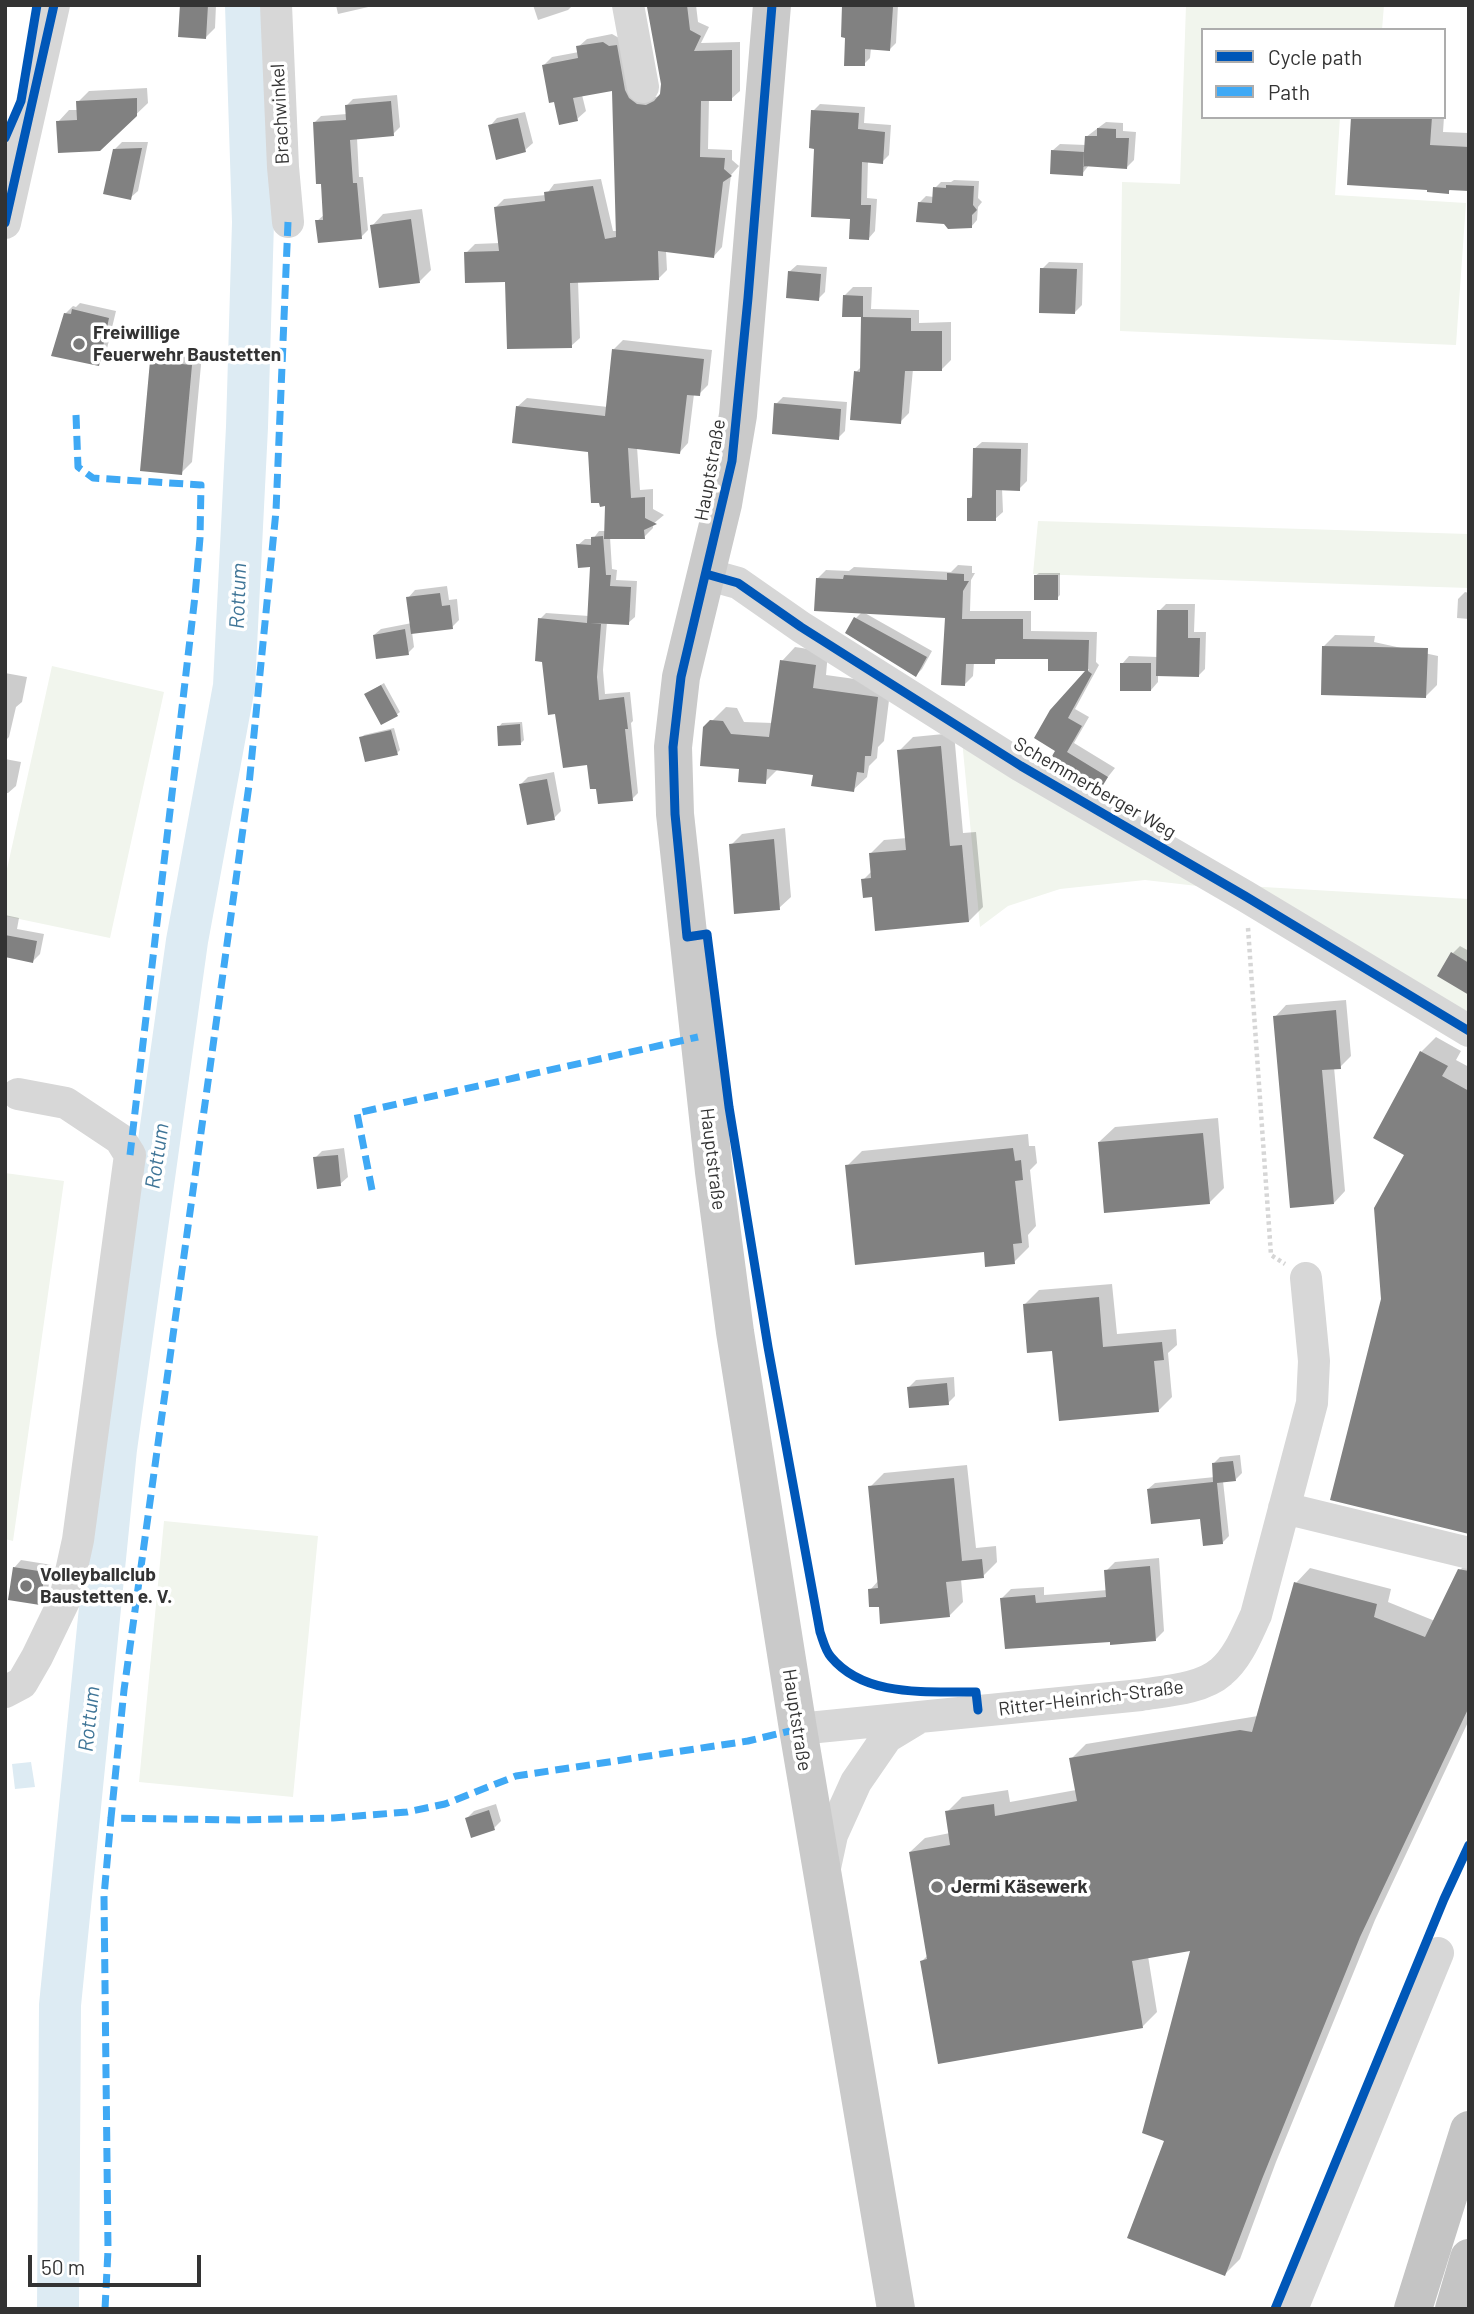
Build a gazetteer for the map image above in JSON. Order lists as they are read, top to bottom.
{
  "streets": {
    "main road": ["Hauptstraße"],
    "street": ["Brachwinkel", "Schemmerberger Weg", "Ritter-Heinrich-Straße"]
  },
  "crossings": [
    ["Hauptstraße", "Schemmerberger Weg"],
    ["Hauptstraße", "Ritter-Heinrich-Straße"]
  ],
  "water": ["Rottum"],
  "places": ["Freiwillige Feuerwehr Baustetten", "Volleyballclub Baustetten e. V.", "Jermi Käsewerk"],
  "legend": ["Cycle path", "Path"],
  "scale_bar": "50 m"
}
